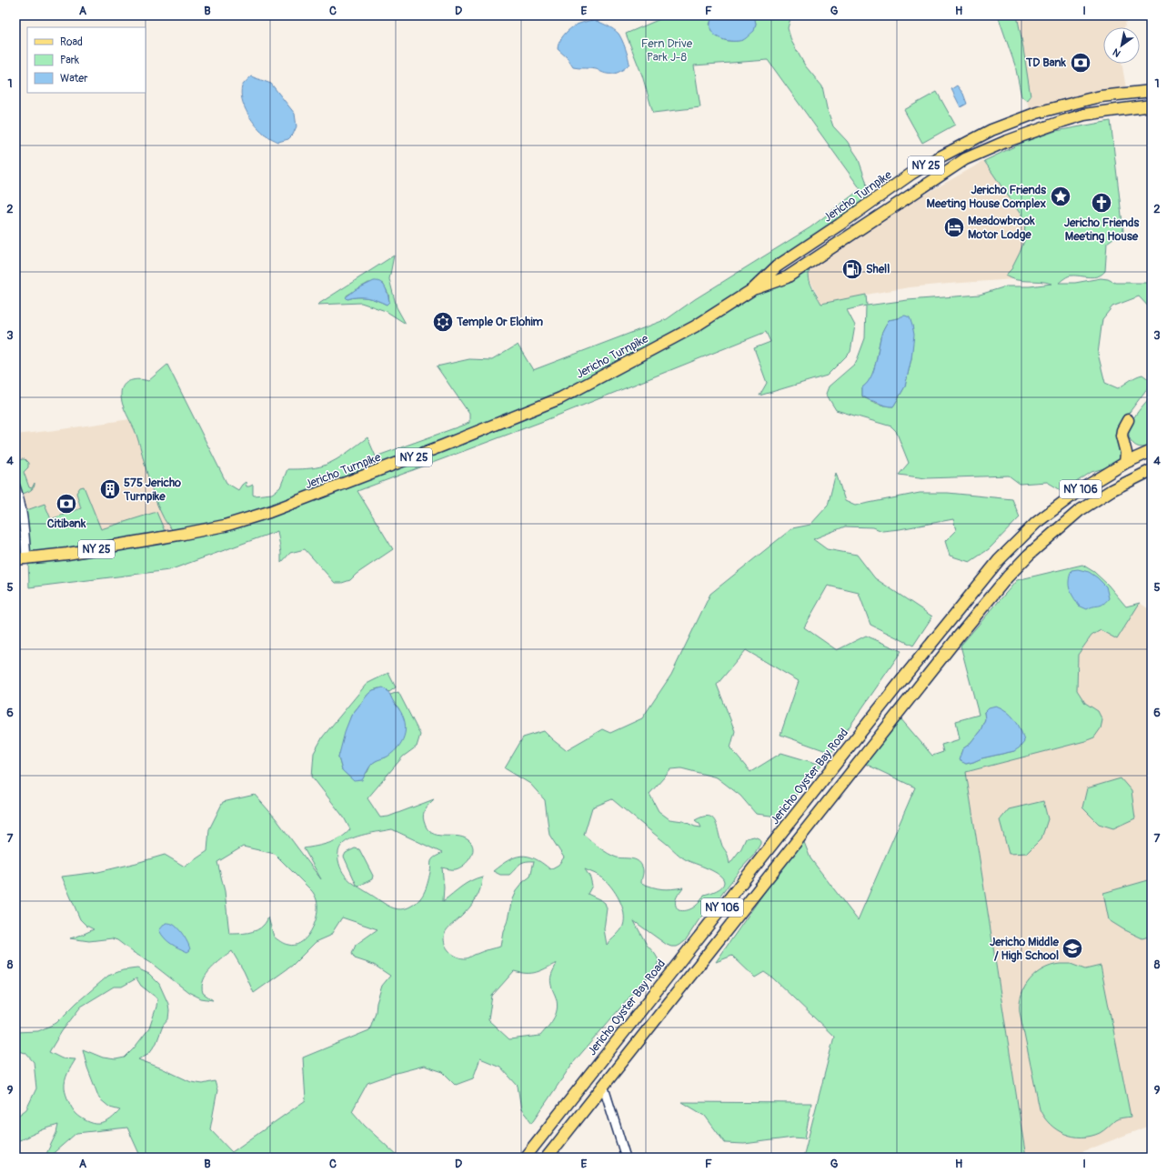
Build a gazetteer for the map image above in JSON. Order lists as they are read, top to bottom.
{
  "streets": {
    "main road": [
      "NY 25",
      "Jericho Turnpike",
      "NY 106",
      "Jericho Oyster Bay Road"
    ]
  },
  "parks": ["Fern Drive Park J-8"],
  "places": {
    "bank": ["TD Bank", "Citibank"],
    "place": ["Jericho Friends Meeting House Complex"],
    "church": ["Jericho Friends Meeting House"],
    "hotel": ["Meadowbrook Motor Lodge"],
    "fuel station": ["Shell"],
    "synagogue": ["Temple Or Elohim"],
    "building": ["575 Jericho Turnpike"],
    "school or university": ["Jericho Middle / High School"]
  },
  "legend": ["Road", "Park", "Water"],
  "north": "bottom left",
  "grid": {
    "columns": [
      "A",
      "B",
      "C",
      "D",
      "E",
      "F",
      "G",
      "H",
      "I"
    ],
    "rows": [
      "1",
      "2",
      "3",
      "4",
      "5",
      "6",
      "7",
      "8",
      "9"
    ]
  }
}
